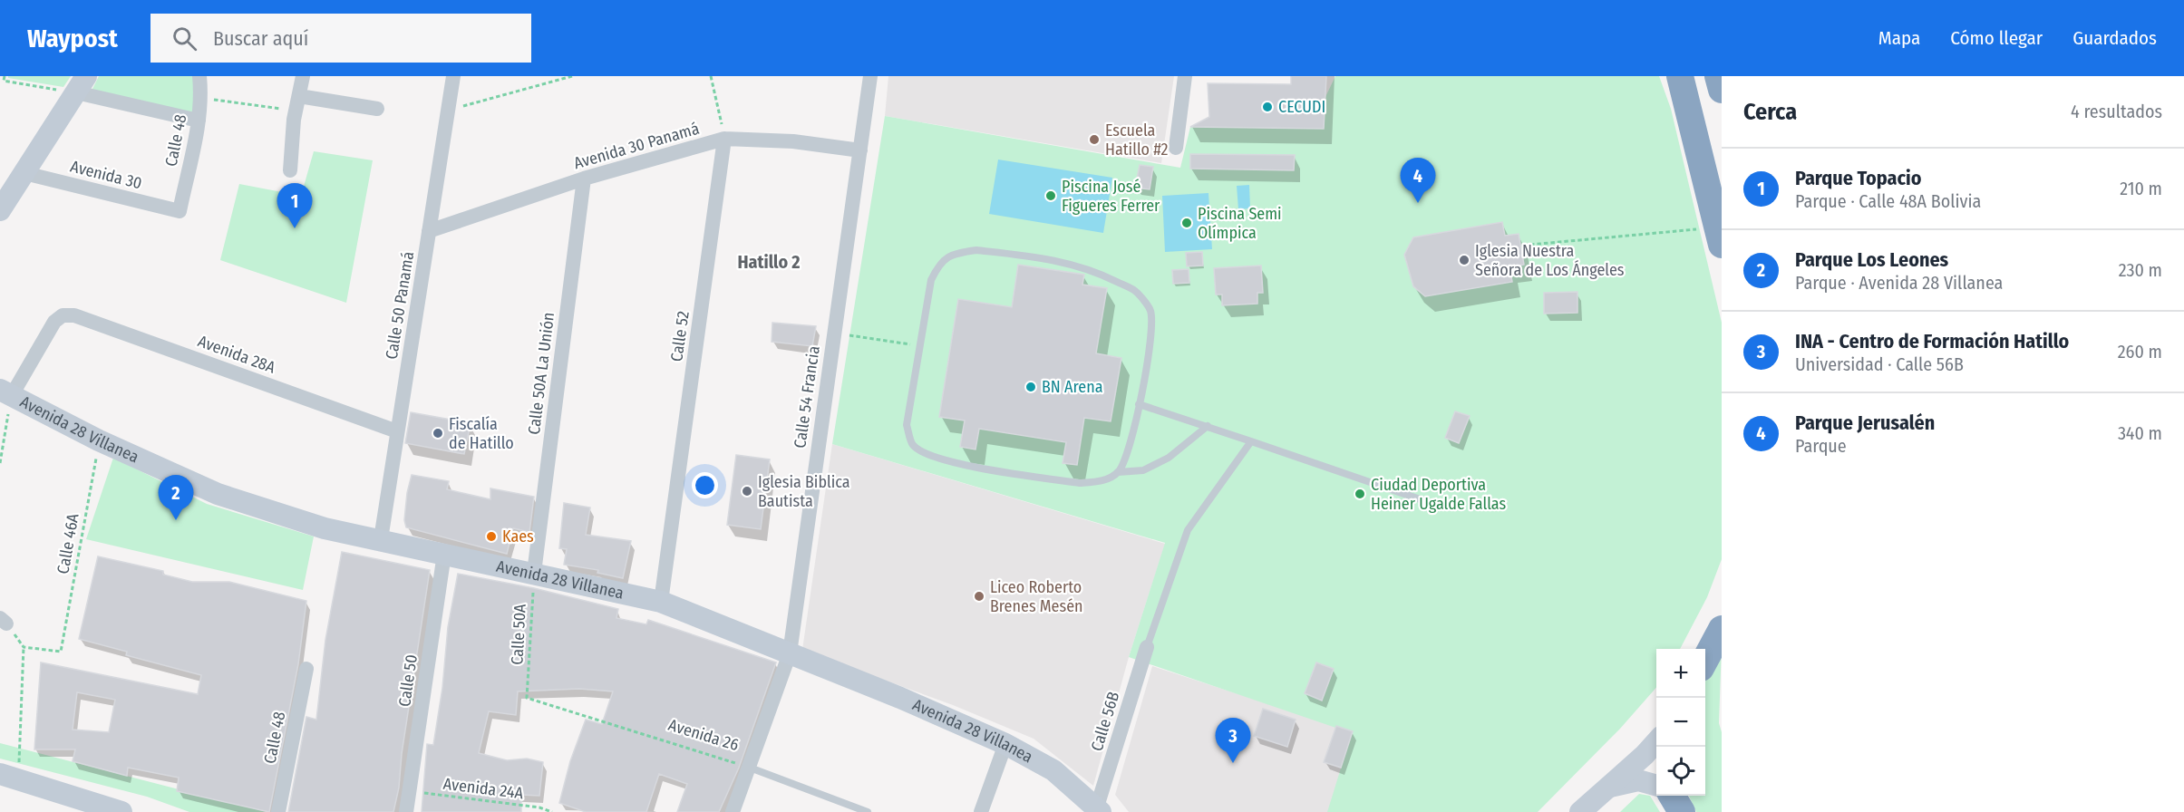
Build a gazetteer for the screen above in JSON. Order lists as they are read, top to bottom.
{
  "streets": {
    "street": [
      "Calle 48",
      "Avenida 30 Panamá",
      "Avenida 30",
      "Calle 50 Panamá",
      "Calle 52",
      "Avenida 28A",
      "Calle 50A La Unión",
      "Calle 54 Francia",
      "Avenida 28 Villanea",
      "Calle 50",
      "Calle 56B"
    ],
    "lane": ["Avenida 26"],
    "path": ["Calle 46A", "Calle 50A", "Avenida 24A"]
  },
  "crossings": [
    ["Calle 48", "Avenida 30"],
    ["Avenida 30 Panamá", "Calle 50 Panamá"],
    ["Avenida 30 Panamá", "Calle 52"],
    ["Avenida 30 Panamá", "Calle 50A La Unión"],
    ["Avenida 30 Panamá", "Calle 54 Francia"],
    ["Calle 50 Panamá", "Avenida 28A"],
    ["Calle 50 Panamá", "Avenida 28 Villanea"],
    ["Calle 52", "Avenida 28 Villanea"],
    ["Avenida 28A", "Avenida 28 Villanea"],
    ["Calle 50A La Unión", "Avenida 28 Villanea"],
    ["Calle 50A La Unión", "Calle 50A"],
    ["Calle 54 Francia", "Avenida 28 Villanea"],
    ["Calle 54 Francia", "Avenida 26"],
    ["Avenida 28 Villanea", "Calle 46A"],
    ["Avenida 28 Villanea", "Calle 50A"],
    ["Avenida 28 Villanea", "Calle 50"],
    ["Avenida 28 Villanea", "Calle 56B"],
    ["Calle 50A", "Avenida 26"],
    ["Calle 50", "Avenida 24A"]
  ],
  "districts": ["Hatillo 2"],
  "places": [
    "CECUDI",
    "Escuela Hatillo #2",
    "Piscina José Figueres Ferrer",
    "Piscina Semi Olímpica",
    "Iglesia Nuestra Señora de Los Ángeles",
    "BN Arena",
    "Fiscalía de Hatillo",
    "Iglesia Biblica Bautista",
    "Ciudad Deportiva Heiner Ugalde Fallas",
    "Kaes",
    "Liceo Roberto Brenes Mesén"
  ],
  "page": {
    "header": "Waypost",
    "search": "Buscar aquí",
    "nav": ["Mapa", "Cómo llegar", "Guardados"],
    "heading": ["Cerca", "4 resultados"],
    "list": [
      {
        "mark": "1",
        "name": "Parque Topacio",
        "note": "Parque · Calle 48A Bolivia",
        "value": "210 m"
      },
      {
        "mark": "2",
        "name": "Parque Los Leones",
        "note": "Parque · Avenida 28 Villanea",
        "value": "230 m"
      },
      {
        "mark": "3",
        "name": "INA - Centro de Formación Hatillo",
        "note": "Universidad · Calle 56B",
        "value": "260 m"
      },
      {
        "mark": "4",
        "name": "Parque Jerusalén",
        "note": "Parque",
        "value": "340 m"
      }
    ],
    "pins": [
      "4",
      "1",
      "2",
      "3"
    ],
    "map_buttons": ["+", "−"]
  }
}
